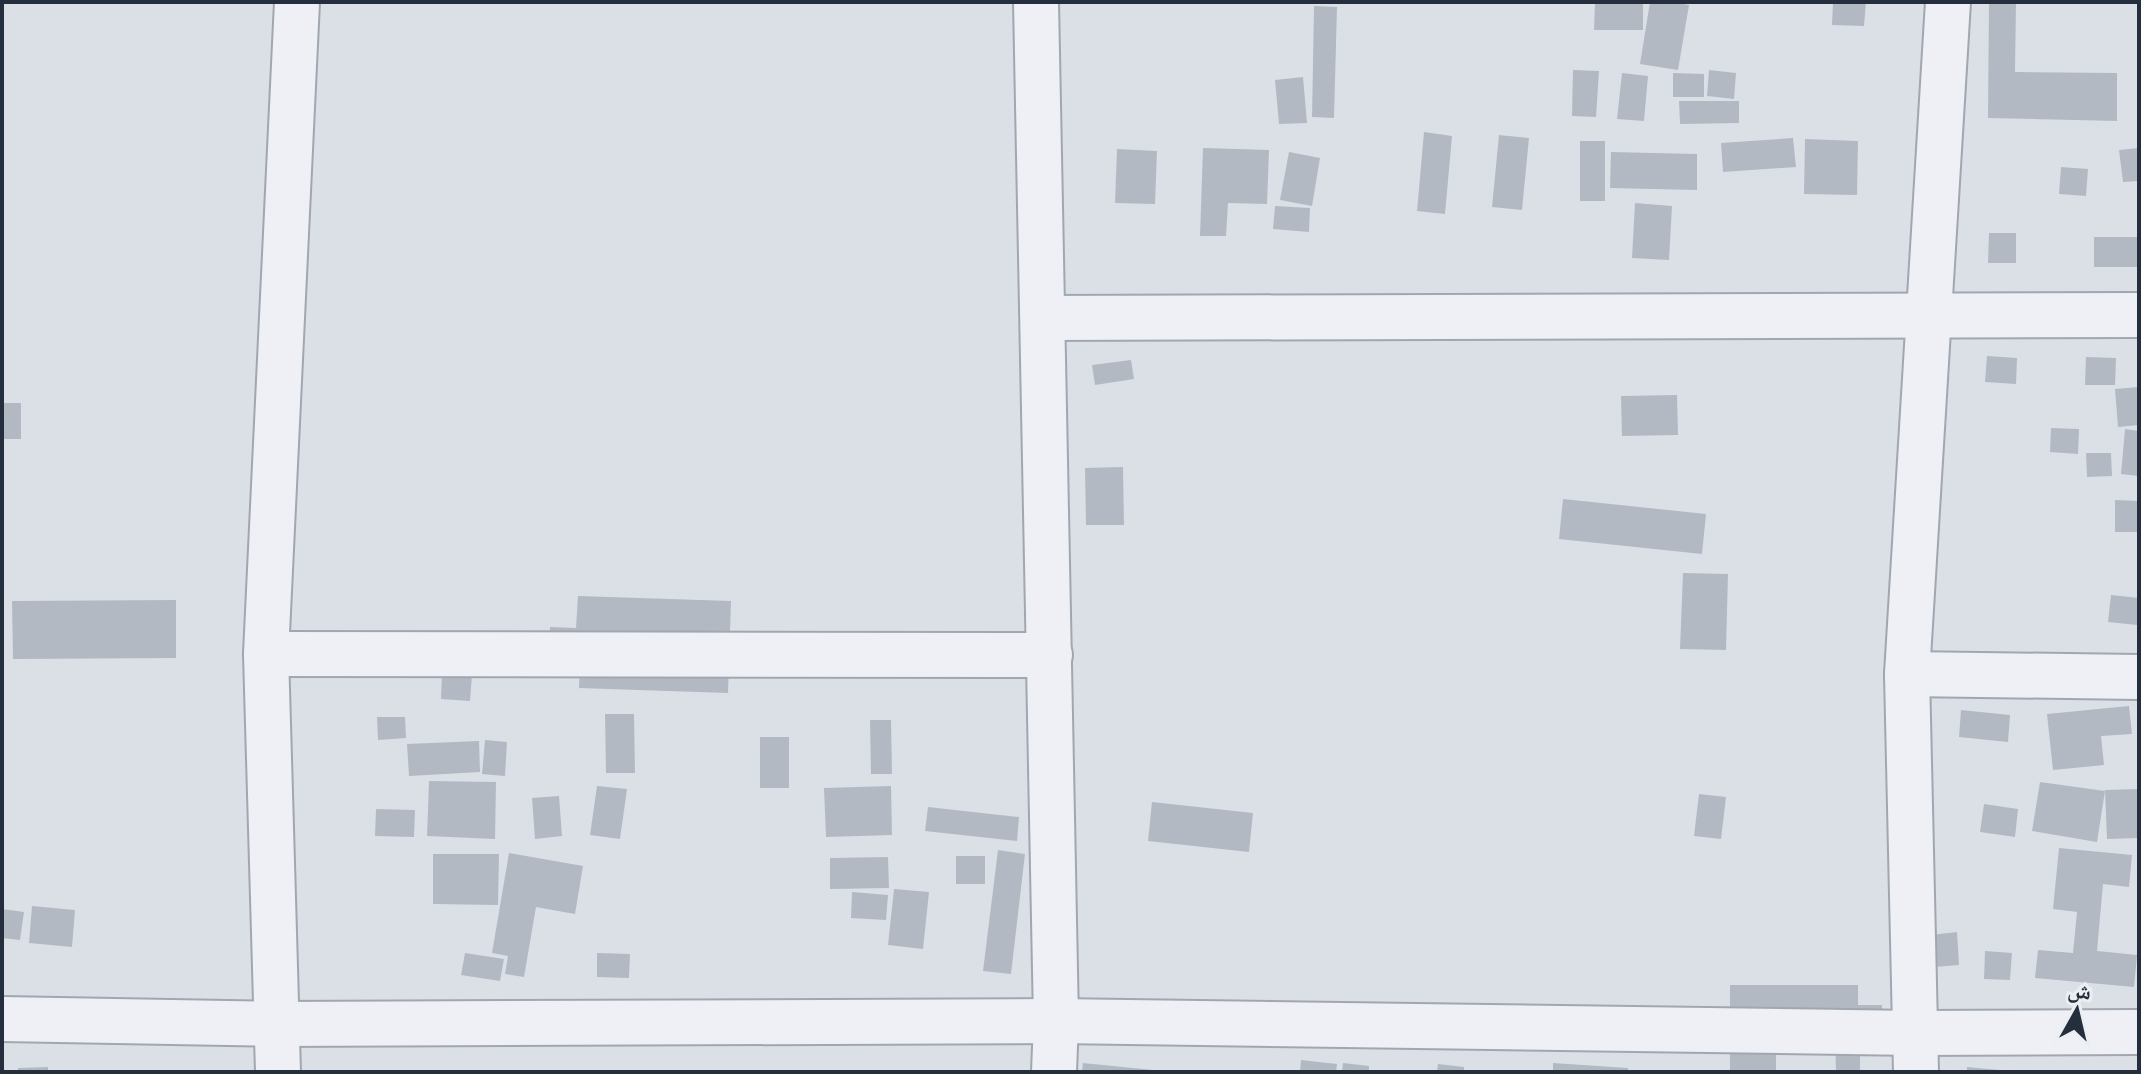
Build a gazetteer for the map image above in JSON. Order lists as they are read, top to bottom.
{
  "north": "top"
}
